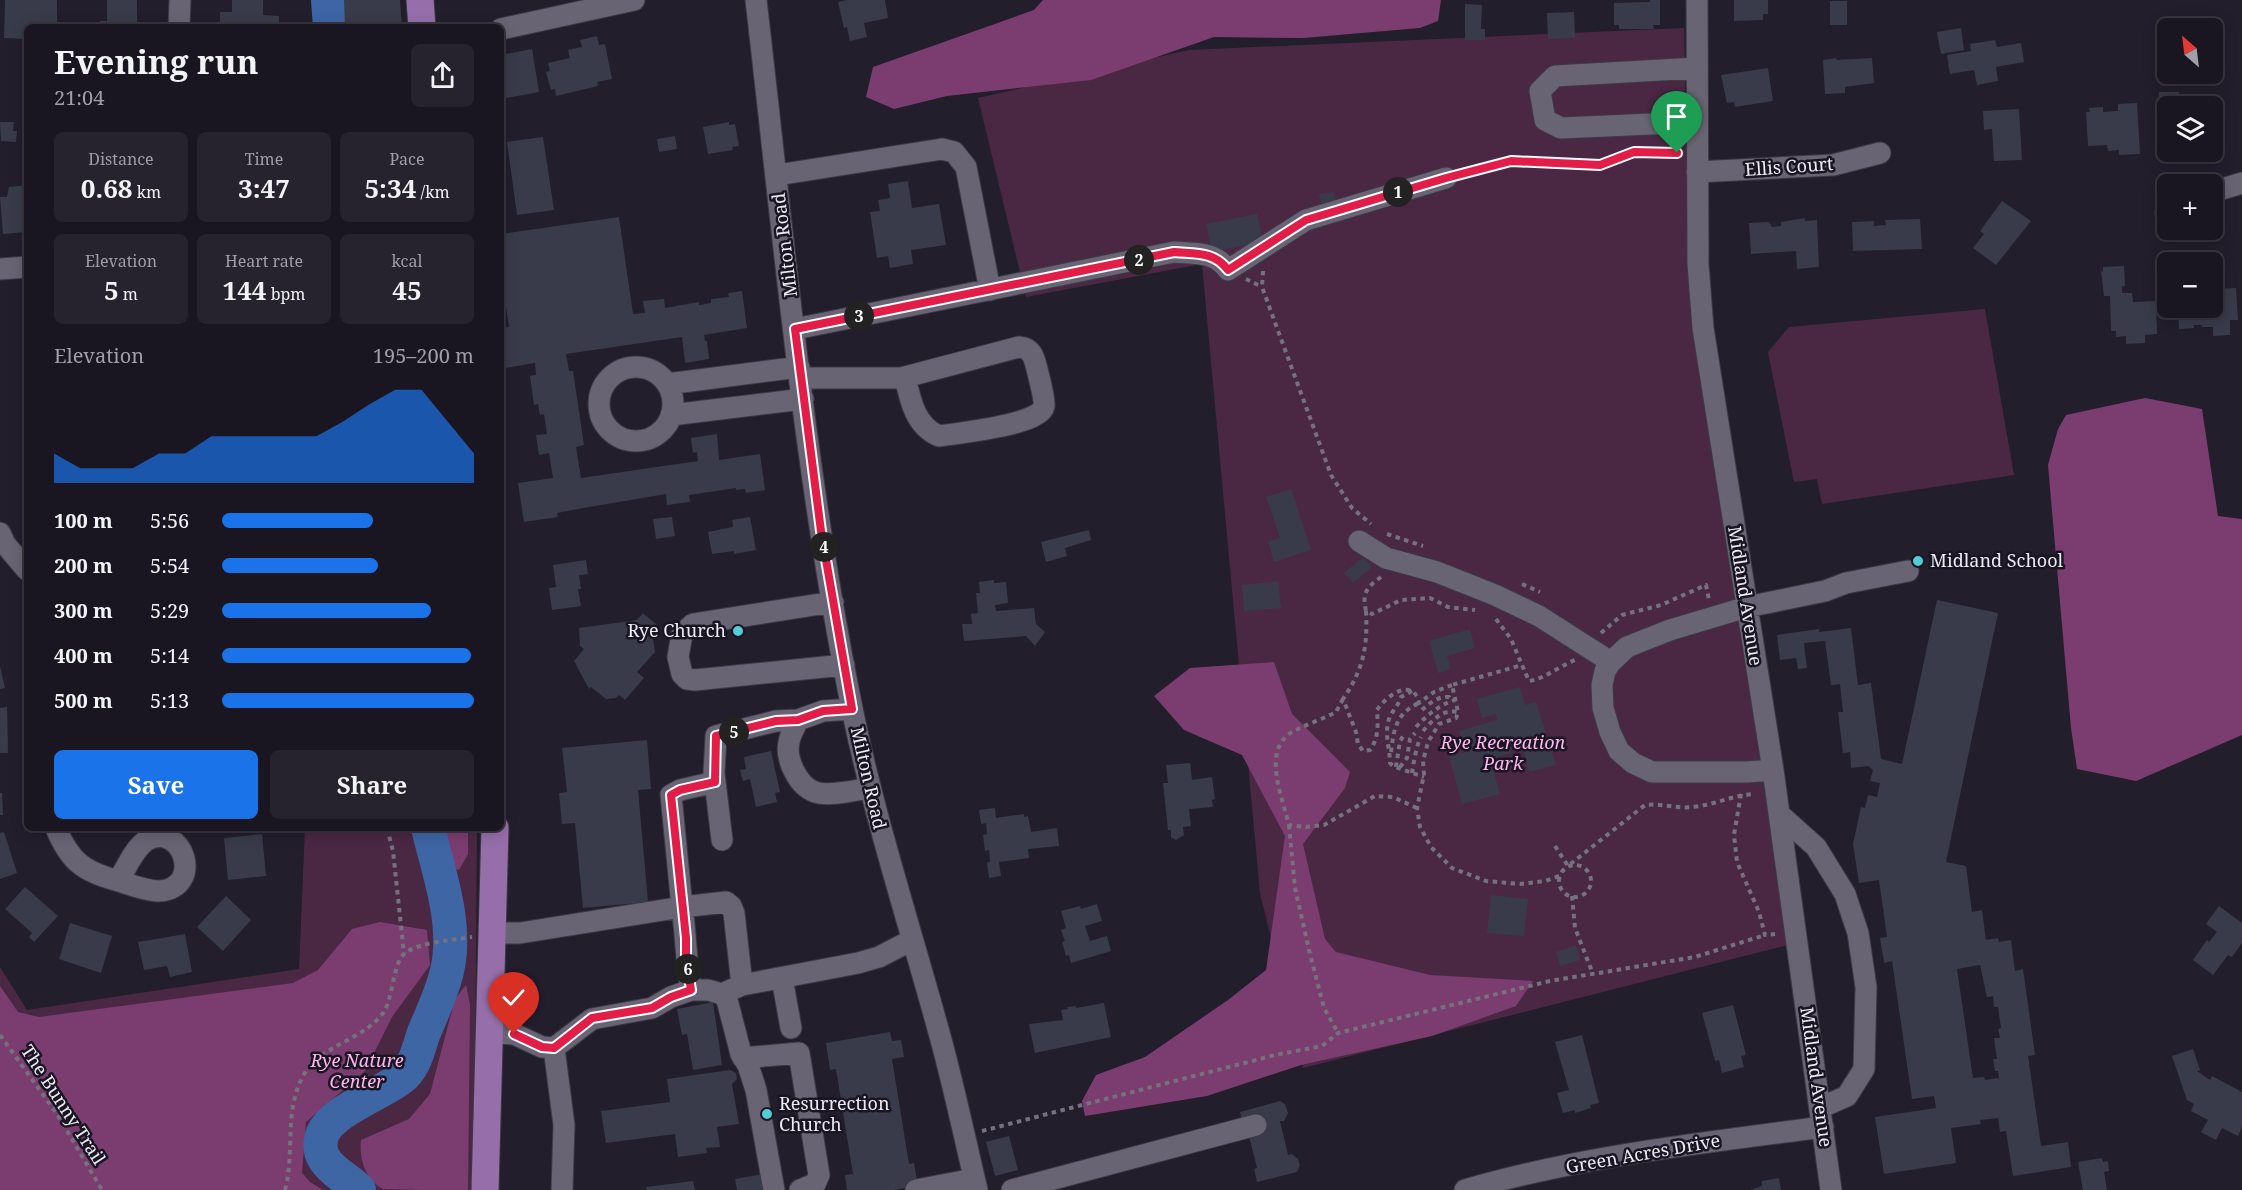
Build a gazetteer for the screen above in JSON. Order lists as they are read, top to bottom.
{
  "streets": {
    "street": [
      "Ellis Court",
      "Milton Road",
      "Midland Avenue",
      "Green Acres Drive"
    ],
    "path": ["The Bunny Trail"]
  },
  "crossings": [
    ["Ellis Court", "Midland Avenue"],
    ["Midland Avenue", "Green Acres Drive"]
  ],
  "parks": ["Rye Recreation Park", "Rye Nature Center"],
  "places": ["Midland School", "Rye Church", "Resurrection Church"],
  "north": "top left",
  "page": {
    "map_buttons": ["+", "−"],
    "heading": ["Evening run", "21:04"],
    "stats": [
      ["Distance", "0.68 km"],
      ["Time", "3:47"],
      ["Pace", "5:34 /km"],
      ["Elevation", "5 m"],
      ["Heart rate", "144 bpm"],
      ["kcal", "45"]
    ],
    "pins": [
      "1",
      "2",
      "3",
      "4",
      "5",
      "6"
    ],
    "chart": ["Elevation", "195–200 m"],
    "list": [
      {
        "name": "100 m",
        "note": "5:56"
      },
      {
        "name": "200 m",
        "note": "5:54"
      },
      {
        "name": "300 m",
        "note": "5:29"
      },
      {
        "name": "400 m",
        "note": "5:14"
      },
      {
        "name": "500 m",
        "note": "5:13"
      }
    ],
    "buttons": ["Save", "Share"]
  }
}
